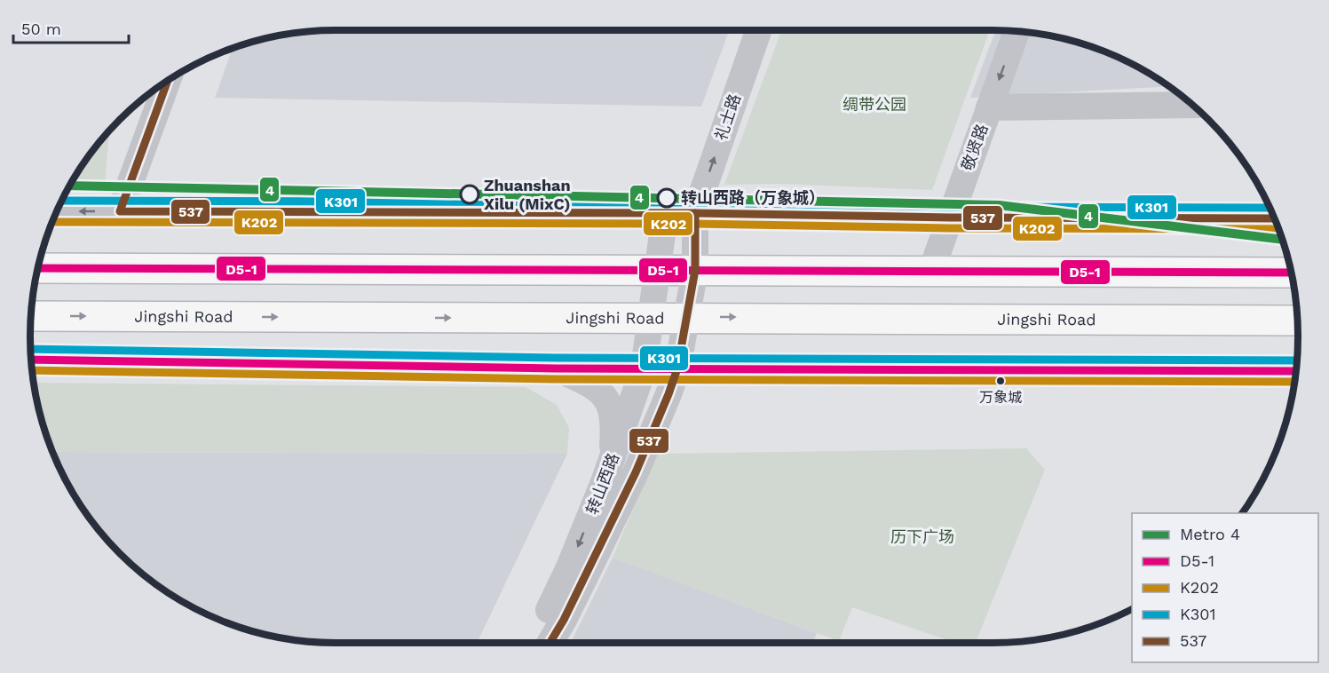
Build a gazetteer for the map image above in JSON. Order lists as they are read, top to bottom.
{
  "streets": {
    "highway": ["Jingshi Road"],
    "main road": ["礼士路", "敬贤路", "转山西路"]
  },
  "crossings": [
    ["礼士路", "转山西路"],
    ["Jingshi Road", "转山西路"]
  ],
  "one_way": ["礼士路"],
  "parks": ["绸带公园", "历下广场"],
  "places": ["Zhuanshan Xilu (MixC)", "转山西路（万象城）", "万象城"],
  "lines": [
    "transit line 537",
    "metro line 4",
    "transit line K301",
    "transit line K202",
    "transit line D5-1"
  ],
  "legend": [
    "Metro 4",
    "D5-1",
    "K202",
    "K301",
    "537"
  ],
  "scale_bar": "50 m"
}
